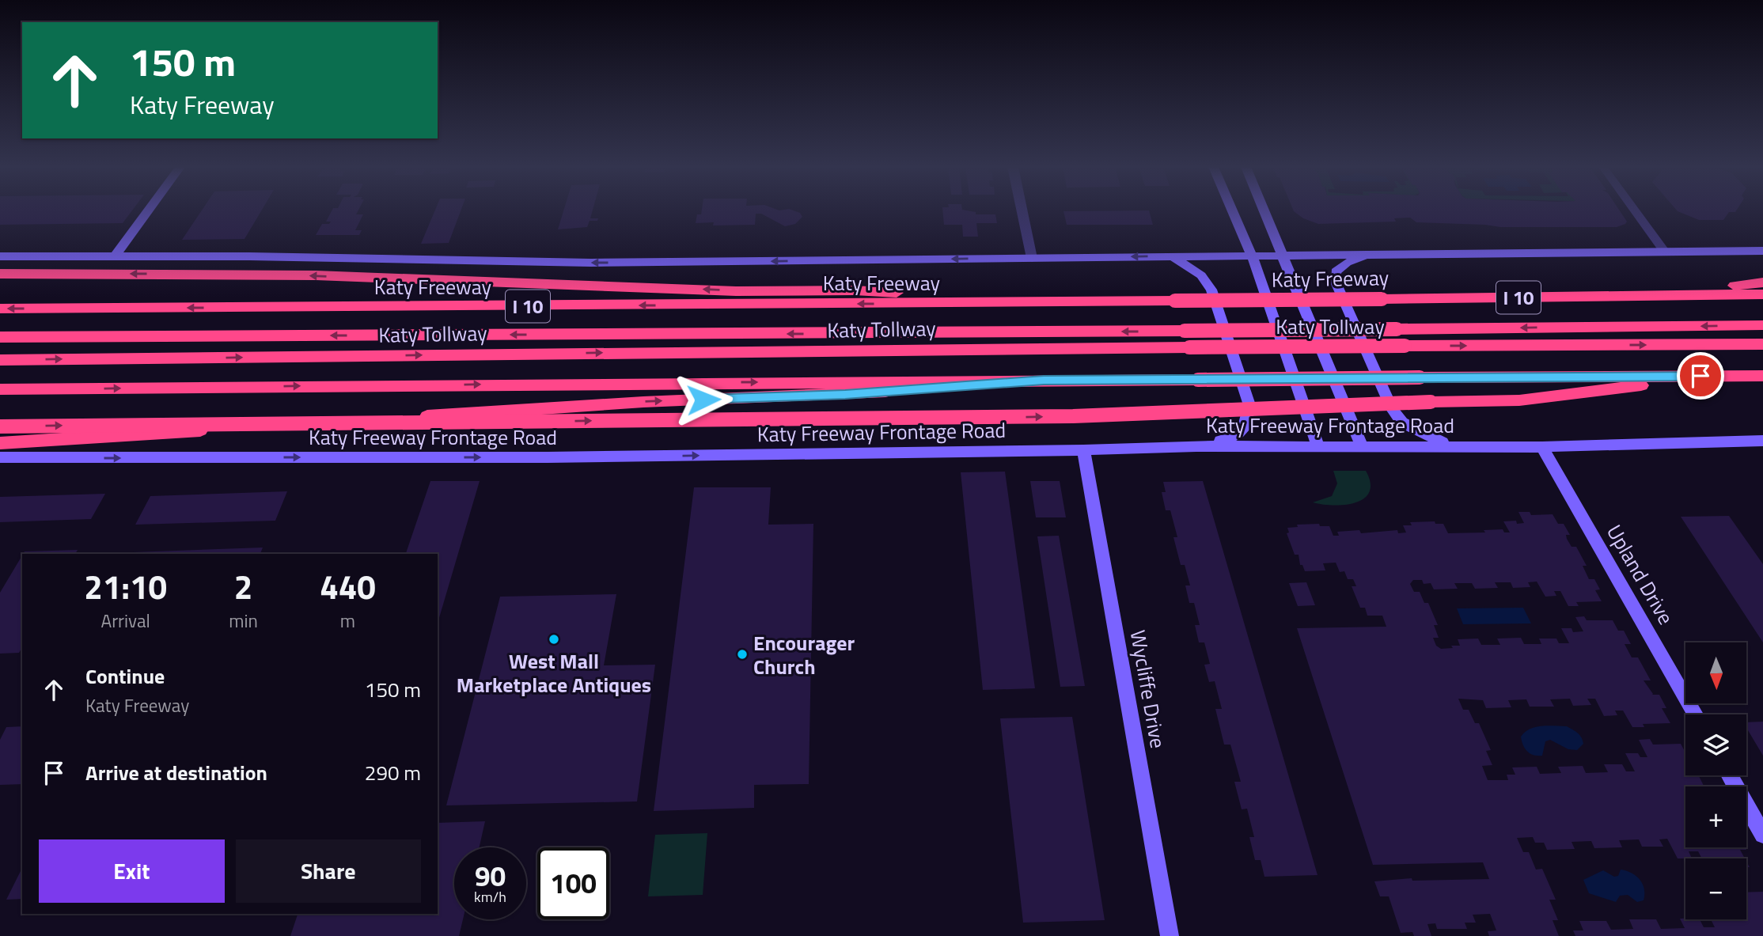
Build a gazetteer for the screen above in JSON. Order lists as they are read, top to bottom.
{
  "streets": {
    "highway": ["Katy Freeway", "I 10", "Katy Tollway"],
    "main road": ["Katy Freeway Frontage Road", "Upland Drive", "Wycliffe Drive"]
  },
  "crossings": [
    ["Katy Freeway Frontage Road", "Upland Drive"],
    ["Katy Freeway Frontage Road", "Wycliffe Drive"]
  ],
  "one_way": ["Katy Freeway Frontage Road"],
  "places": ["West Mall Marketplace Antiques", "Encourager Church"],
  "north": "bottom",
  "page": {
    "turn": ["150 m", "Katy Freeway"],
    "eta": [
      "21:10",
      "Arrival",
      "2",
      "min",
      "440",
      "m"
    ],
    "map_buttons": ["+", "−"],
    "list": [
      {
        "name": "Continue",
        "note": "Katy Freeway",
        "value": "150 m"
      },
      {
        "name": "Arrive at destination",
        "value": "290 m"
      }
    ],
    "buttons": ["Exit", "Share"],
    "speed": "90 km/h",
    "limit": "100"
  }
}
